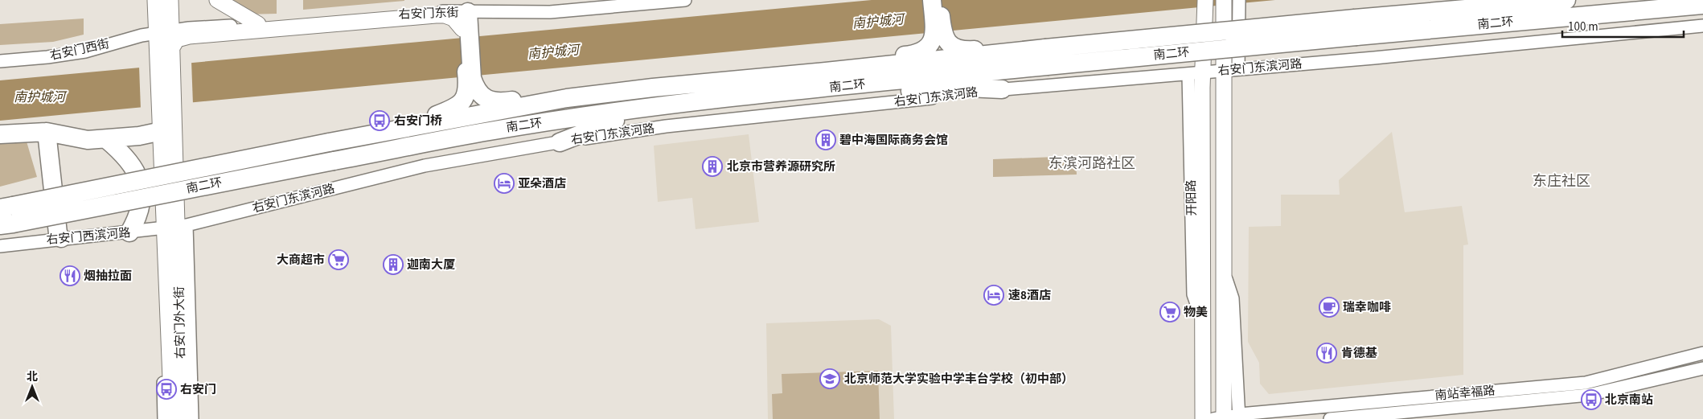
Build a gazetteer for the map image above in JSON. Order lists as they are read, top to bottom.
{
  "streets": {
    "highway": ["南二环"],
    "main road": ["开阳路", "右安门外大街"],
    "street": [
      "右安门东街",
      "右安门西街",
      "右安门东滨河路",
      "右安门西滨河路",
      "南站幸福路"
    ]
  },
  "crossings": [
    ["右安门东街", "右安门西街"],
    ["右安门东滨河路", "开阳路"],
    ["右安门东滨河路", "右安门西滨河路"],
    ["右安门东滨河路", "右安门外大街"],
    ["右安门西滨河路", "右安门外大街"]
  ],
  "districts": ["东滨河路社区", "东庄社区"],
  "water": ["南护城河"],
  "places": {
    "bus stop": ["右安门桥", "右安门", "北京南站"],
    "building": ["碧中海国际商务会馆", "北京市营养源研究所", "迦南大厦"],
    "hotel": ["亚朵酒店", "速8酒店"],
    "supermarket": ["大商超市", "物美"],
    "restaurant": ["烟抽拉面", "肯德基"],
    "cafe": ["瑞幸咖啡"],
    "school or university": ["北京师范大学实验中学丰台学校（初中部）"]
  },
  "scale_bar": "100 m",
  "north": "top"
}
